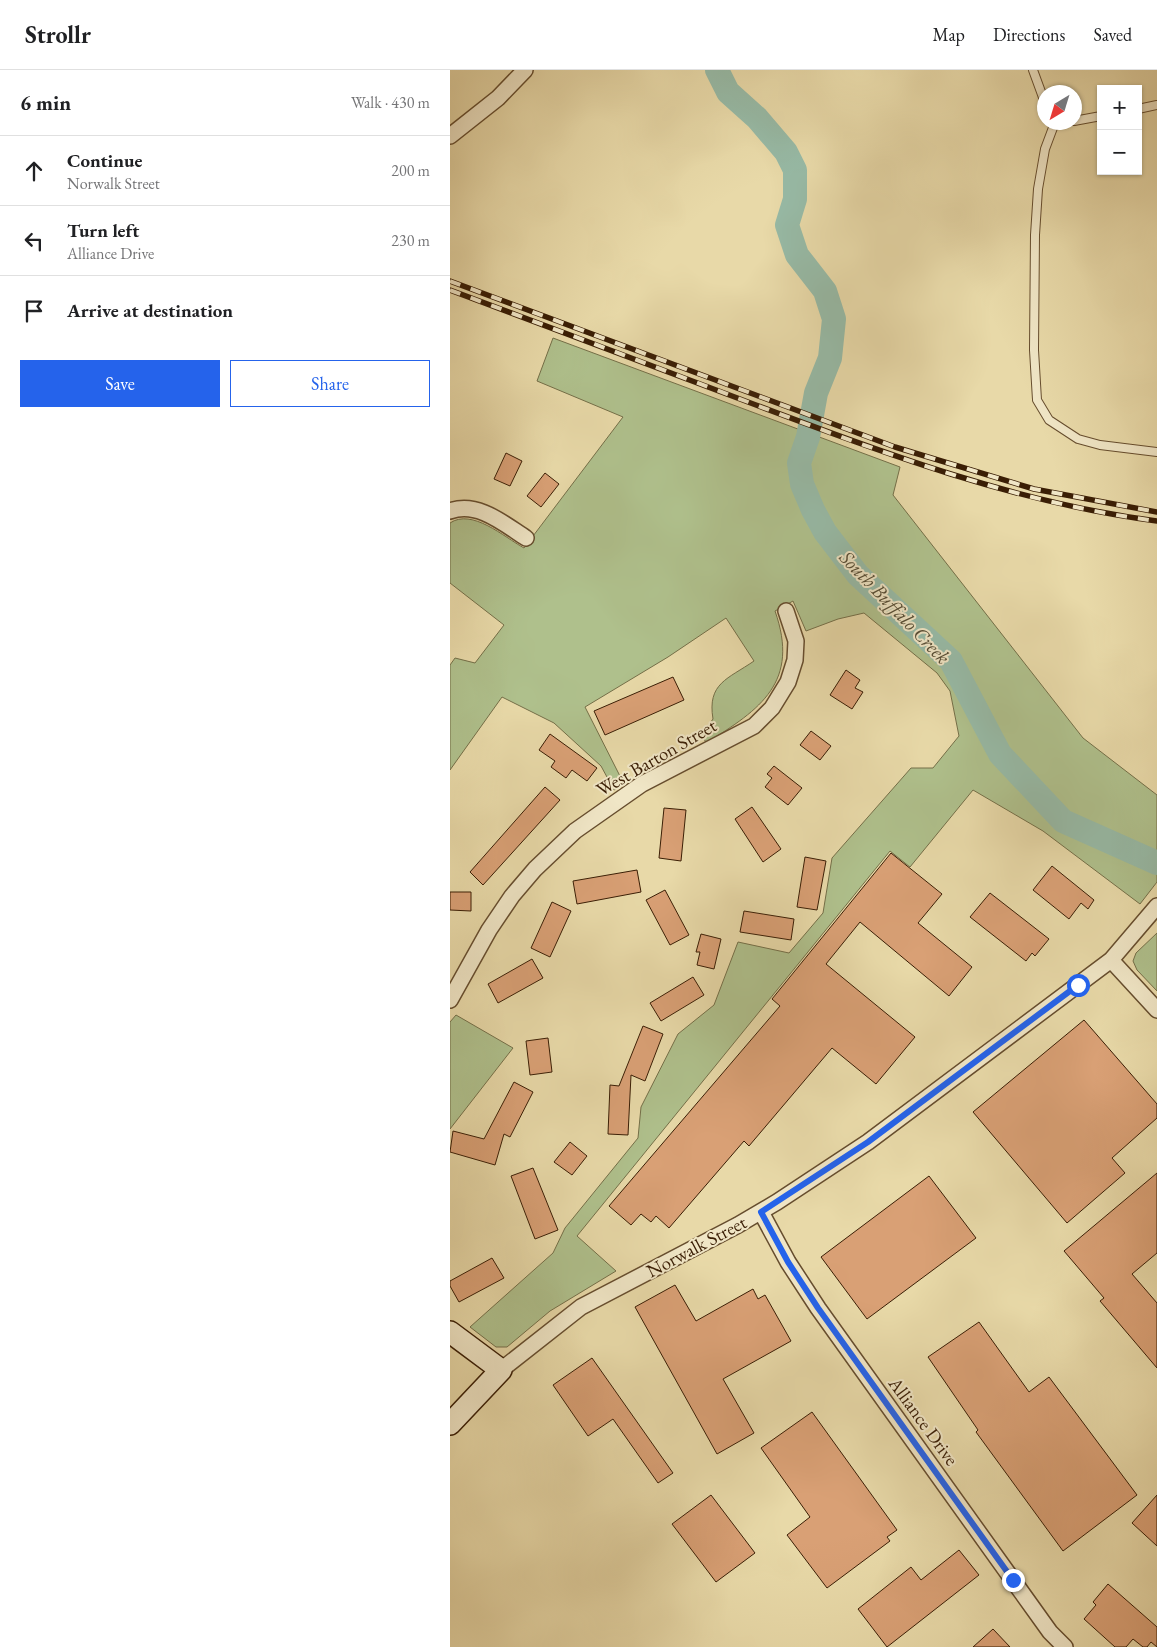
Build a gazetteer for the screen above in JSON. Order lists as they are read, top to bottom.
{
  "streets": {
    "street": ["West Barton Street", "Norwalk Street", "Alliance Drive"]
  },
  "crossings": [
    ["Norwalk Street", "Alliance Drive"]
  ],
  "water": ["South Buffalo Creek"],
  "north": "bottom left",
  "page": {
    "header": "Strollr",
    "nav": ["Map", "Directions", "Saved"],
    "heading": ["6 min", "Walk · 430 m"],
    "map_buttons": ["+", "−"],
    "list": [
      ["Continue", "Norwalk Street", "200 m"],
      ["Turn left", "Alliance Drive", "230 m"],
      "Arrive at destination"
    ],
    "buttons": ["Save", "Share"]
  }
}
